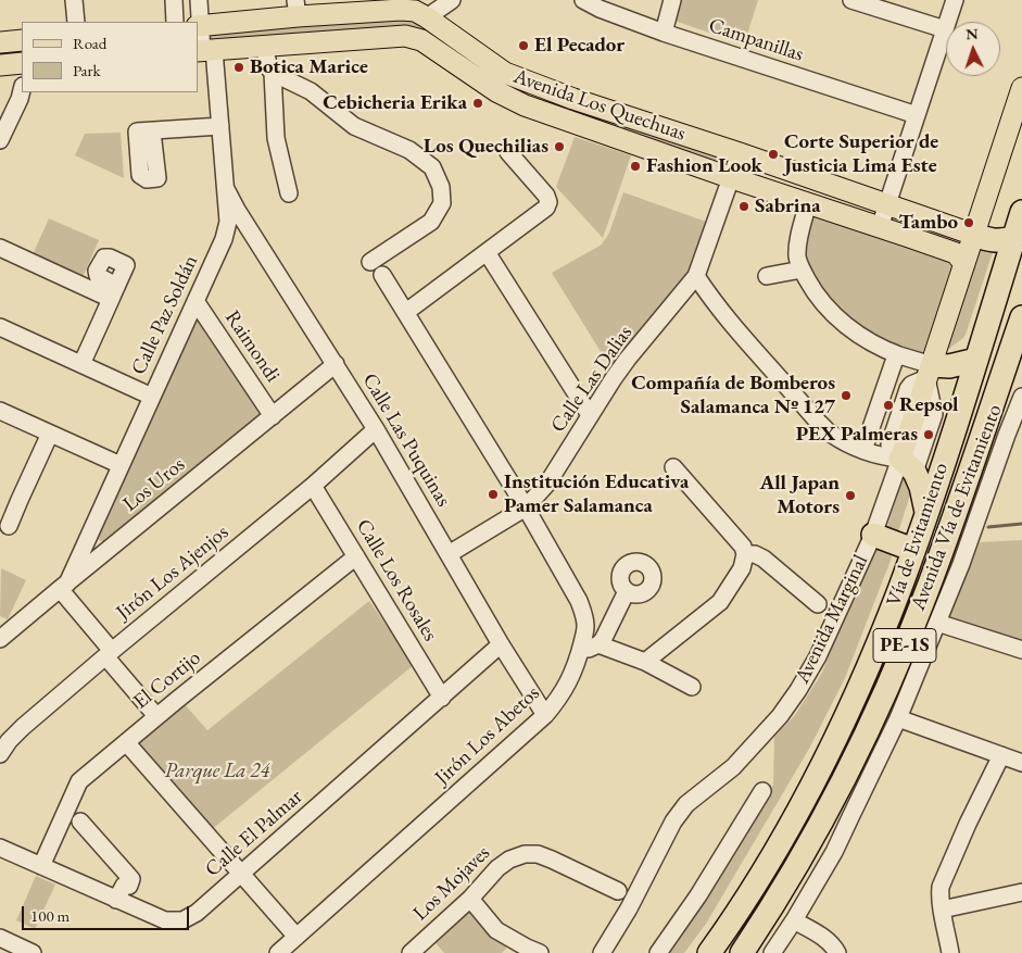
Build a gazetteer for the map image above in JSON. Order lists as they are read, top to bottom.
{
  "streets": {
    "highway": ["Vía de Evitamiento", "PE-1S"],
    "main road": ["Avenida Los Quechuas", "Avenida Marginal"],
    "street": [
      "Campanillas",
      "Calle Paz Soldán",
      "Raimondi",
      "Calle Las Dalias",
      "Calle Las Puquinas",
      "Los Uros",
      "Avenida Vía de Evitamiento",
      "Jirón Los Ajenjos",
      "Calle Los Rosales",
      "El Cortijo",
      "Jirón Los Abetos",
      "Calle El Palmar",
      "Los Mojaves"
    ]
  },
  "crossings": [
    ["Avenida Los Quechuas", "Calle Paz Soldán"],
    ["Avenida Los Quechuas", "Calle Las Dalias"],
    ["Avenida Los Quechuas", "Avenida Marginal"],
    ["Calle Paz Soldán", "Raimondi"],
    ["Calle Paz Soldán", "Calle Las Puquinas"],
    ["Calle Paz Soldán", "Los Uros"],
    ["Raimondi", "Los Uros"],
    ["Calle Las Dalias", "Calle Las Puquinas"],
    ["Calle Las Dalias", "Jirón Los Abetos"],
    ["Calle Las Puquinas", "Los Uros"],
    ["Calle Las Puquinas", "Jirón Los Ajenjos"],
    ["Calle Las Puquinas", "Jirón Los Abetos"],
    ["Calle Las Puquinas", "Calle El Palmar"],
    ["Jirón Los Ajenjos", "Calle Los Rosales"],
    ["Calle Los Rosales", "El Cortijo"],
    ["Calle Los Rosales", "Calle El Palmar"],
    ["El Cortijo", "Calle El Palmar"]
  ],
  "parks": ["Parque La 24"],
  "places": [
    "El Pecador",
    "Botica Marice",
    "Cebicheria Erika",
    "Los Quechilias",
    "Corte Superior de Justicia Lima Este",
    "Fashion Look",
    "Sabrina",
    "Tambo",
    "Compañía de Bomberos Salamanca Nº 127",
    "Repsol",
    "PEX Palmeras",
    "Institución Educativa Pamer Salamanca",
    "All Japan Motors"
  ],
  "legend": ["Road", "Park"],
  "scale_bar": "100 m",
  "north": "top"
}
